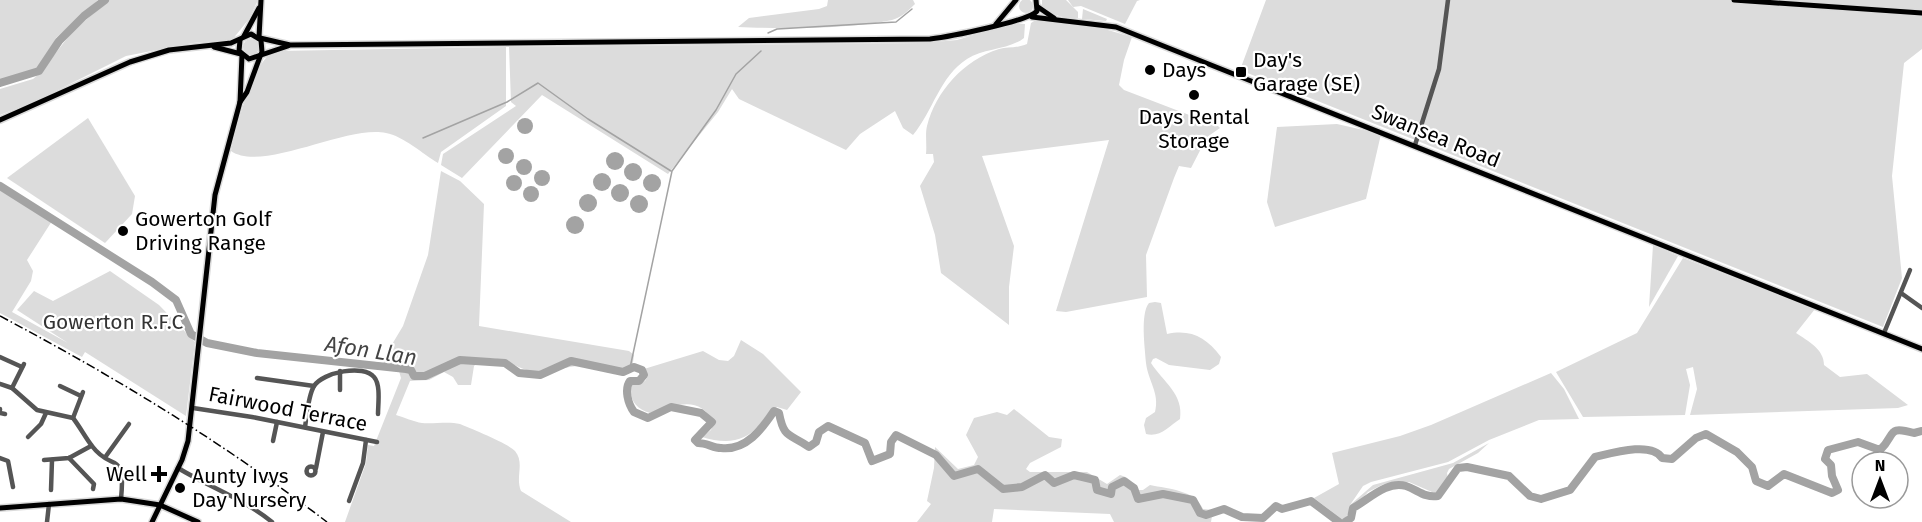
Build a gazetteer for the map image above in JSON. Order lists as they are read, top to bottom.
{
  "streets": {
    "main road": ["Swansea Road"],
    "street": ["Fairwood Terrace"]
  },
  "water": ["Afon Llan"],
  "parks": ["Gowerton R.F.C"],
  "places": {
    "other": [
      "Days",
      "Days Rental Storage",
      "Gowerton Golf Driving Range",
      "Aunty Ivys Day Nursery"
    ],
    "transit": ["Day's Garage (SE)"],
    "health": ["Well"]
  },
  "north": "top"
}
